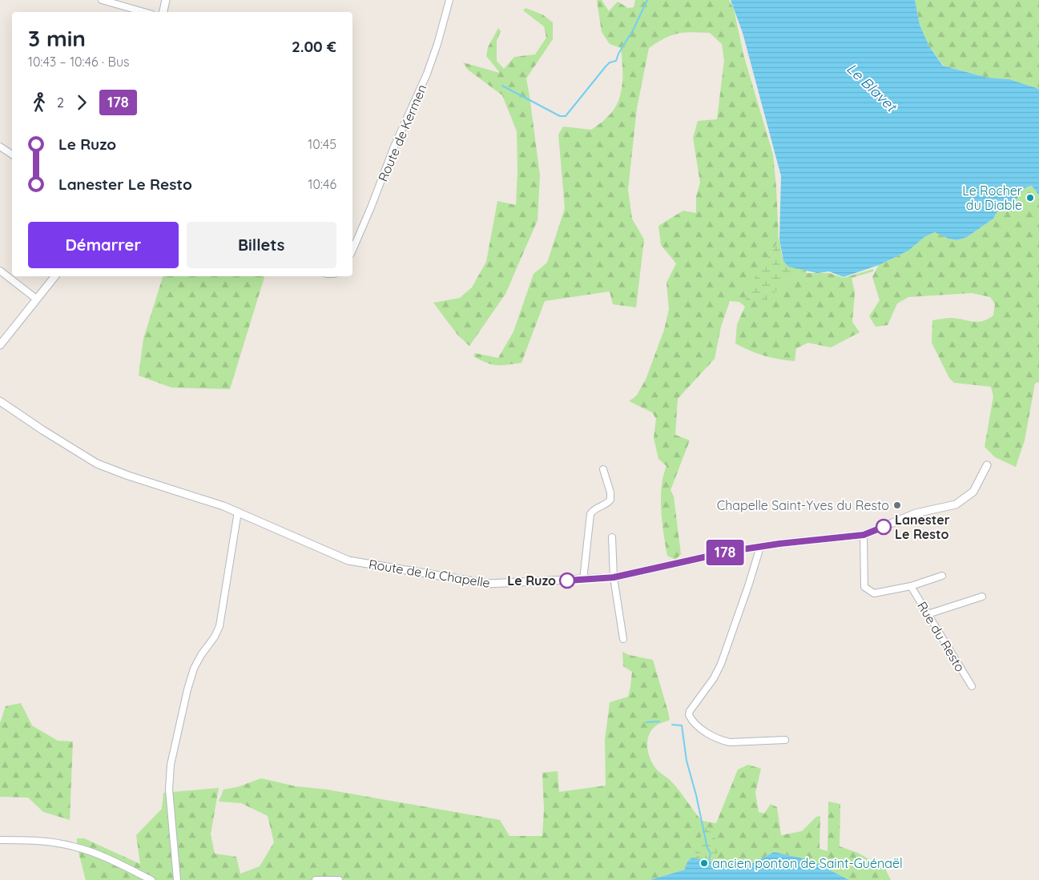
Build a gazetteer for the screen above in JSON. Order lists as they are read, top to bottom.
{
  "streets": {
    "street": ["Route de Kermen", "Route de la Chapelle", "Rue du Resto"]
  },
  "crossings": [
    ["Route de la Chapelle", "Rue du Resto"]
  ],
  "water": ["Le Blavet"],
  "places": [
    "Le Rocher du Diable",
    "Chapelle Saint-Yves du Resto",
    "Lanester Le Resto",
    "Le Ruzo",
    "ancien ponton de Saint-Guénaël"
  ],
  "lines": ["bus line 178"],
  "page": {
    "on_map": "178",
    "heading": ["3 min", "10:43 – 10:46 · Bus", "2.00 €"],
    "legs": ["2", "178"],
    "list": [
      {
        "name": "Le Ruzo",
        "value": "10:45"
      },
      {
        "name": "Lanester Le Resto",
        "value": "10:46"
      }
    ],
    "buttons": ["Démarrer", "Billets"]
  }
}
